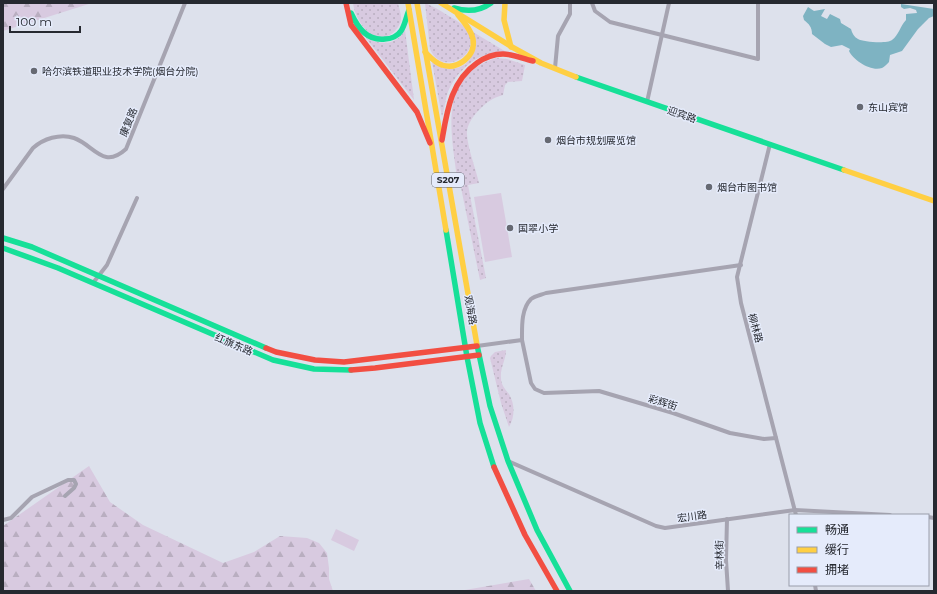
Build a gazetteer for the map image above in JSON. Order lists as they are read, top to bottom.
{
  "streets": {
    "main road": [
      "迎宾路",
      "S207",
      "观海路",
      "红旗东路"
    ],
    "street": [
      "康复路",
      "柳林路",
      "彩辉街",
      "宏川路",
      "辛林街"
    ]
  },
  "crossings": [
    ["迎宾路", "柳林路"],
    ["S207", "观海路"],
    ["S207", "红旗东路"],
    ["观海路", "红旗东路"],
    ["观海路", "宏川路"],
    ["柳林路", "彩辉街"],
    ["柳林路", "宏川路"],
    ["宏川路", "辛林街"]
  ],
  "places": [
    "哈尔滨铁道职业技术学院(烟台分院)",
    "东山宾馆",
    "烟台市规划展览馆",
    "烟台市图书馆",
    "国翠小学"
  ],
  "legend": ["畅通", "缓行", "拥堵"],
  "scale_bar": "100 m"
}
